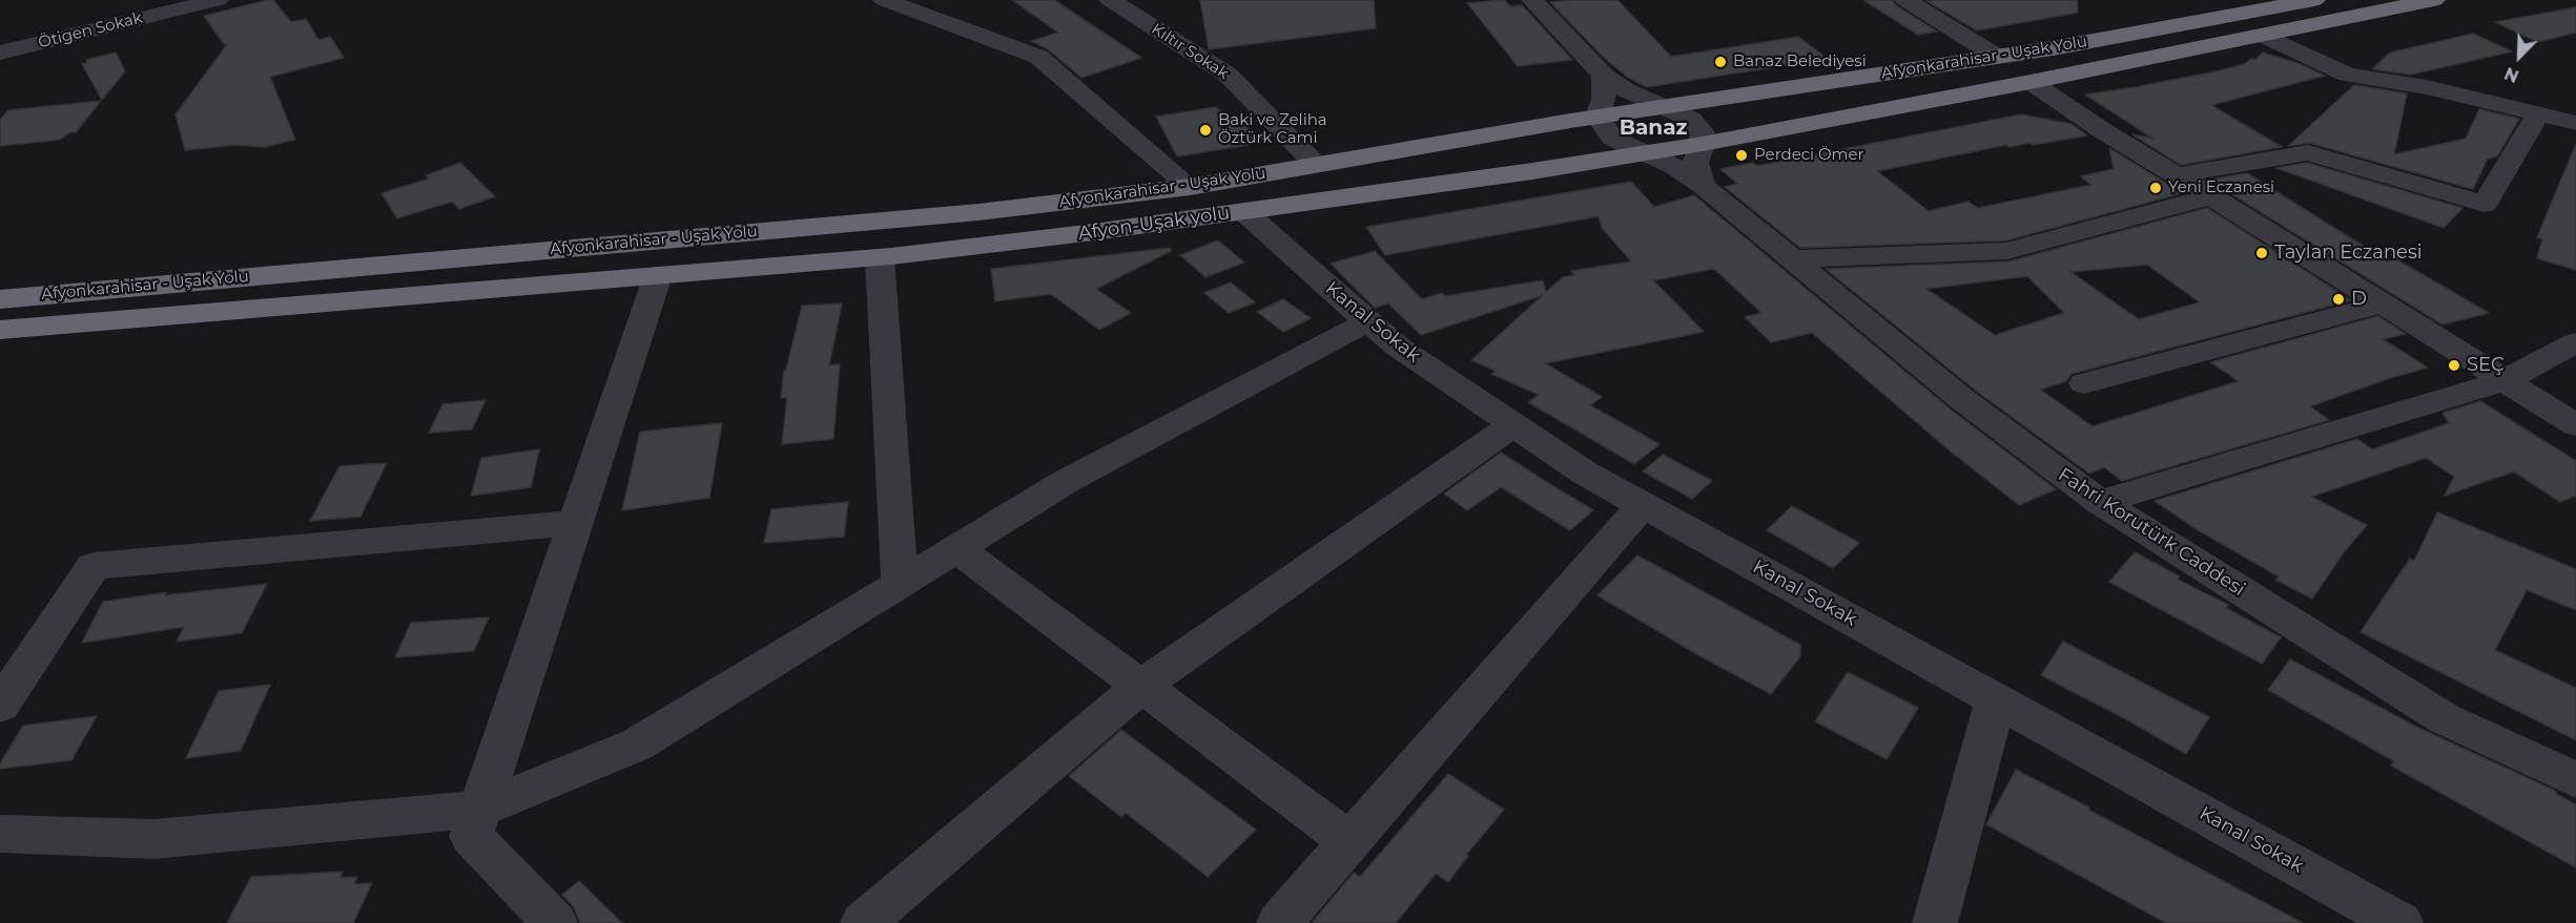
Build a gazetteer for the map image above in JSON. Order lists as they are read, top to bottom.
{
  "streets": {
    "highway": ["Afyonkarahisar - Uşak Yolu", "Afyon-Uşak yolu"],
    "street": [
      "Ötigen Sokak",
      "Kıltır Sokak",
      "Kanal Sokak",
      "Fahri Korutürk Caddesi"
    ]
  },
  "crossings": [
    ["Kıltır Sokak", "Afyonkarahisar - Uşak Yolu"],
    ["Afyonkarahisar - Uşak Yolu", "Afyon-Uşak yolu"],
    ["Afyonkarahisar - Uşak Yolu", "Fahri Korutürk Caddesi"],
    ["Afyon-Uşak yolu", "Kanal Sokak"],
    ["Afyon-Uşak yolu", "Fahri Korutürk Caddesi"]
  ],
  "districts": ["Banaz"],
  "places": [
    "Banaz Belediyesi",
    "Baki ve Zeliha Öztürk Cami",
    "Perdeci Ömer",
    "Yeni Eczanesi",
    "Taylan Eczanesi",
    "D",
    "SEÇ"
  ],
  "north": "bottom left"
}
